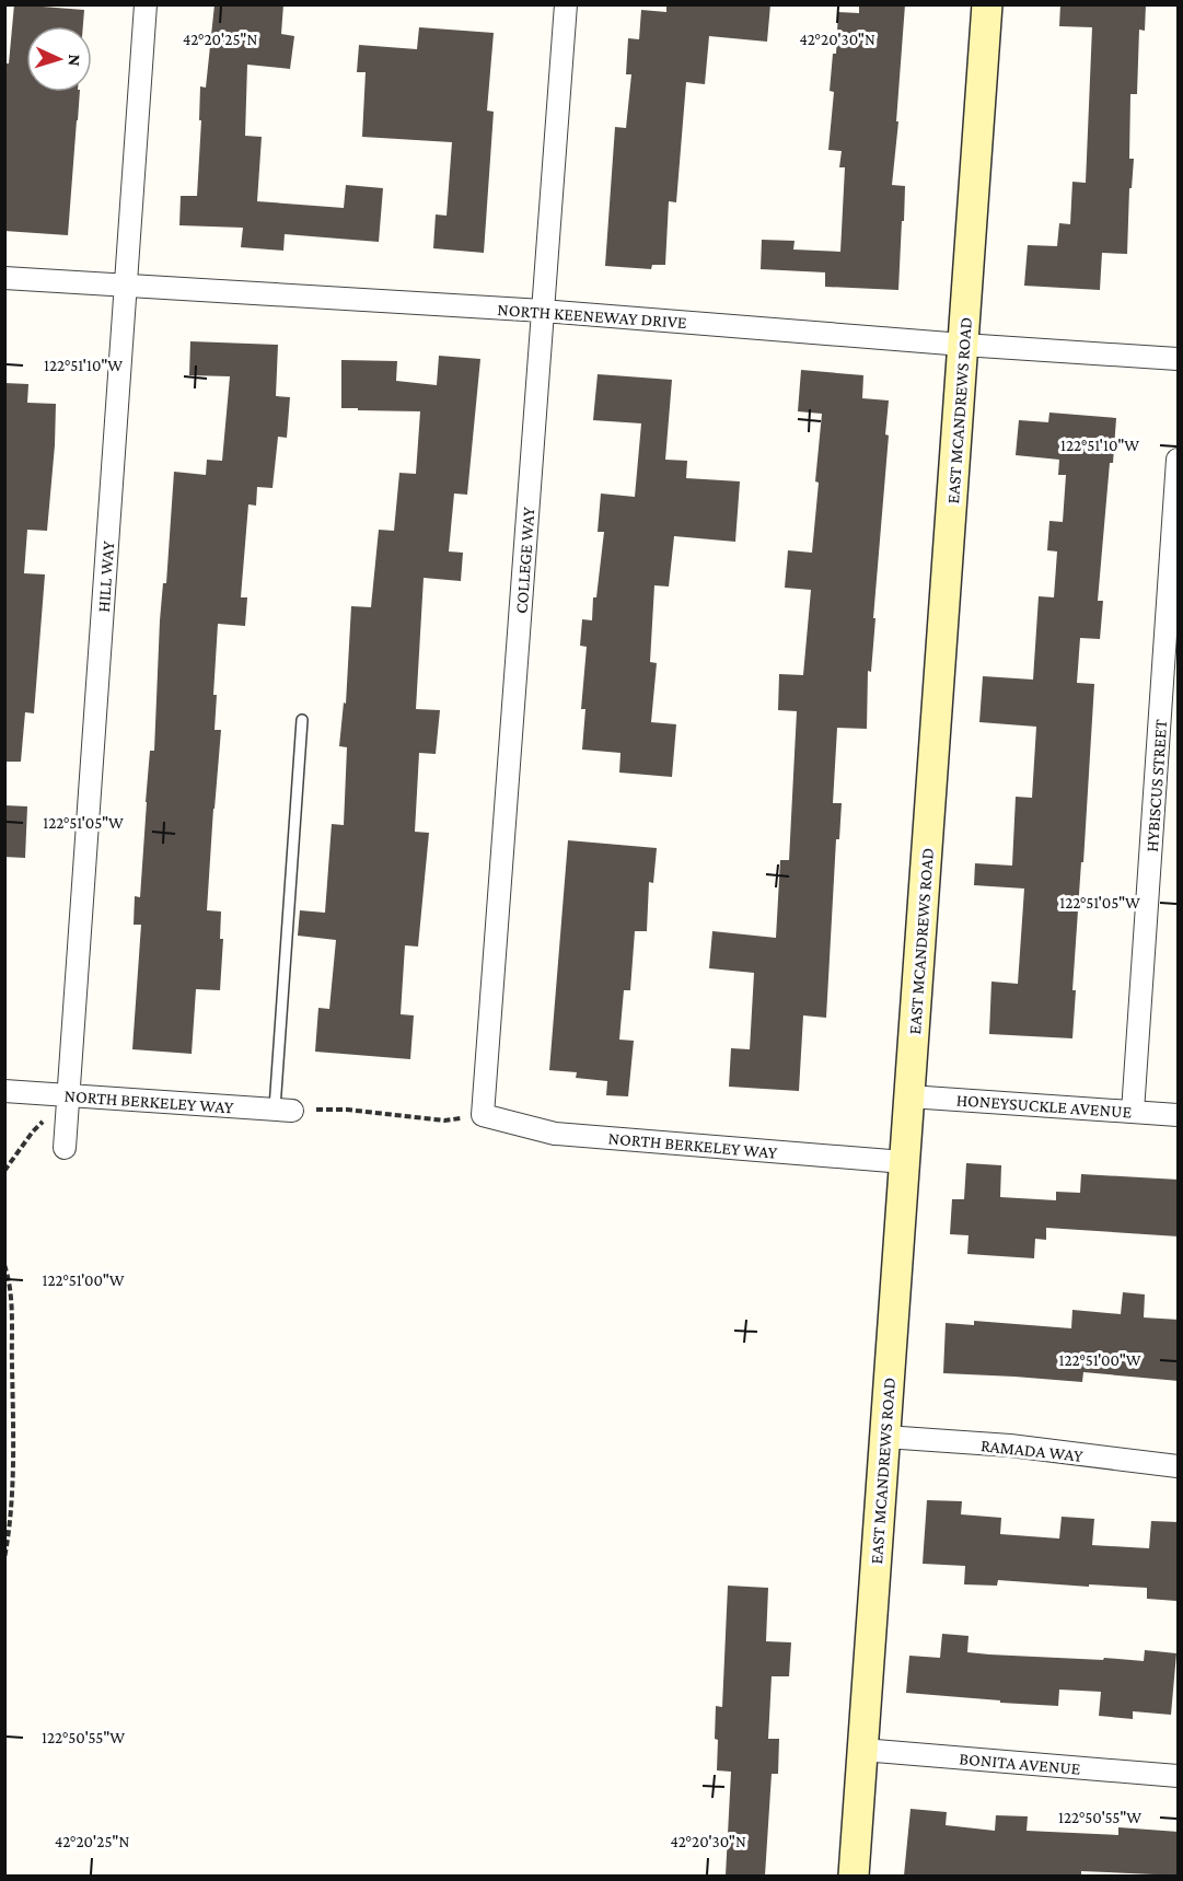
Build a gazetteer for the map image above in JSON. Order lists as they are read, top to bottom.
{
  "streets": {
    "main road": ["EAST MCANDREWS ROAD"],
    "street": [
      "NORTH KEENEWAY DRIVE",
      "COLLEGE WAY",
      "HILL WAY",
      "HYBISCUS STREET",
      "NORTH BERKELEY WAY",
      "HONEYSUCKLE AVENUE",
      "RAMADA WAY",
      "BONITA AVENUE"
    ]
  },
  "crossings": [
    ["NORTH KEENEWAY DRIVE", "EAST MCANDREWS ROAD"],
    ["NORTH KEENEWAY DRIVE", "COLLEGE WAY"],
    ["NORTH KEENEWAY DRIVE", "HILL WAY"],
    ["EAST MCANDREWS ROAD", "NORTH BERKELEY WAY"],
    ["EAST MCANDREWS ROAD", "HONEYSUCKLE AVENUE"],
    ["EAST MCANDREWS ROAD", "RAMADA WAY"],
    ["EAST MCANDREWS ROAD", "BONITA AVENUE"],
    ["COLLEGE WAY", "NORTH BERKELEY WAY"],
    ["HILL WAY", "NORTH BERKELEY WAY"],
    ["HYBISCUS STREET", "HONEYSUCKLE AVENUE"]
  ],
  "north": "right",
  "coordinates": [
    "42°20'25\"N",
    "42°20'30\"N",
    "122°51'10\"W",
    "122°51'05\"W",
    "122°51'00\"W",
    "122°50'55\"W"
  ]
}
